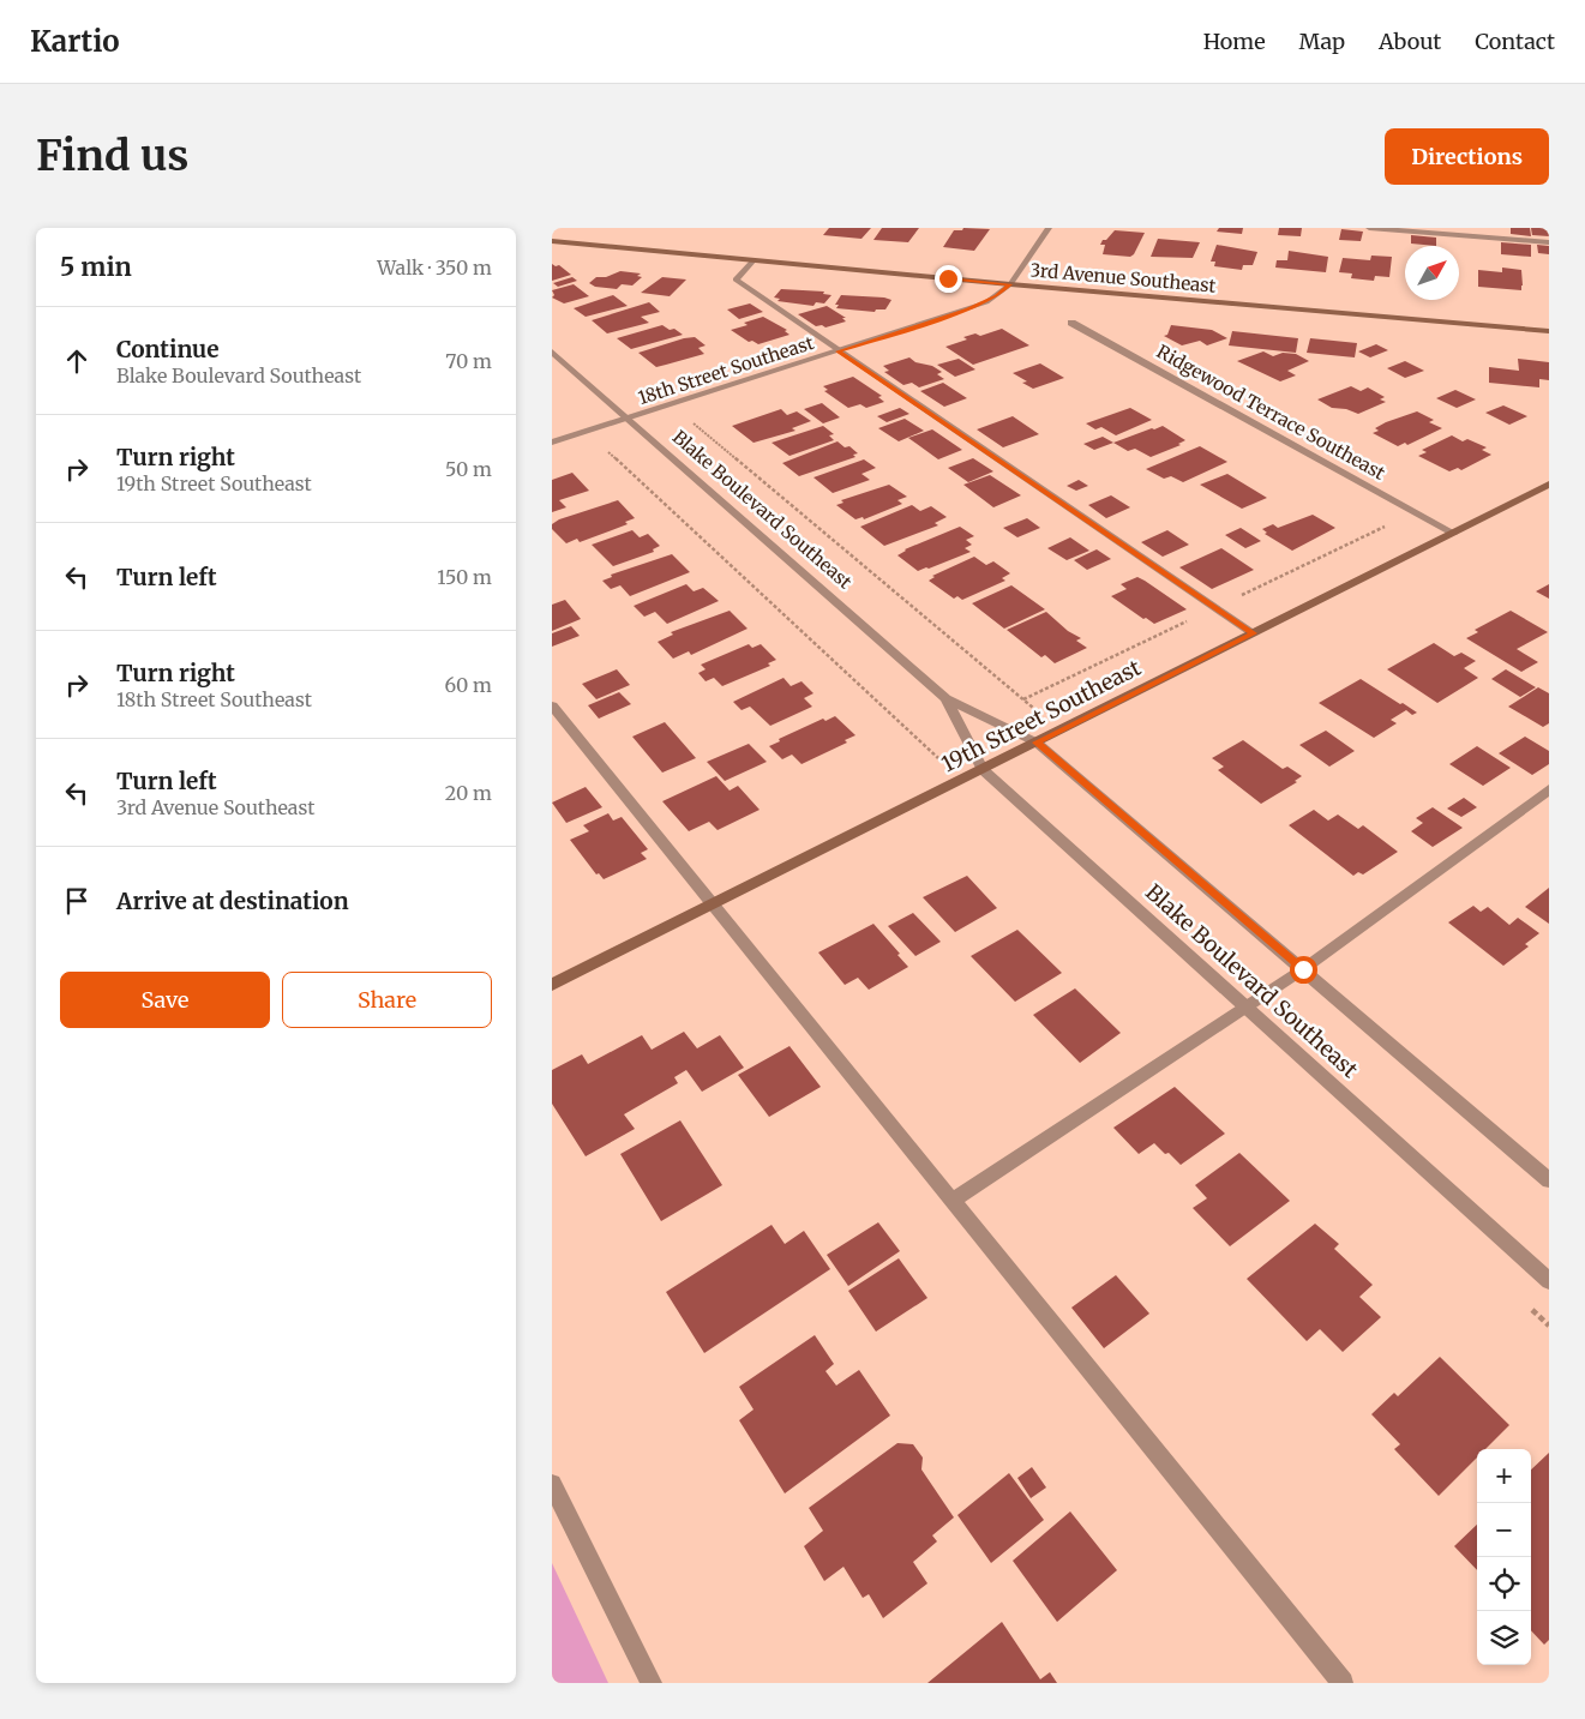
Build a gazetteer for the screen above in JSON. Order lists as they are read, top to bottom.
{
  "streets": {
    "main road": ["3rd Avenue Southeast", "19th Street Southeast"],
    "street": ["18th Street Southeast", "Ridgewood Terrace Southeast", "Blake Boulevard Southeast"]
  },
  "crossings": [
    ["3rd Avenue Southeast", "18th Street Southeast"],
    ["18th Street Southeast", "Blake Boulevard Southeast"],
    ["Ridgewood Terrace Southeast", "19th Street Southeast"],
    ["Blake Boulevard Southeast", "19th Street Southeast"]
  ],
  "north": "top right",
  "page": {
    "header": "Kartio",
    "nav": [
      "Home",
      "Map",
      "About",
      "Contact"
    ],
    "buttons": [
      "Directions",
      ["Save", "Share"]
    ],
    "title": "Find us",
    "heading": ["5 min", "Walk · 350 m"],
    "list": [
      ["Continue", "Blake Boulevard Southeast", "70 m"],
      ["Turn right", "19th Street Southeast", "50 m"],
      ["Turn left", "150 m"],
      ["Turn right", "18th Street Southeast", "60 m"],
      ["Turn left", "3rd Avenue Southeast", "20 m"],
      "Arrive at destination"
    ],
    "map_buttons": ["+", "−"]
  }
}
